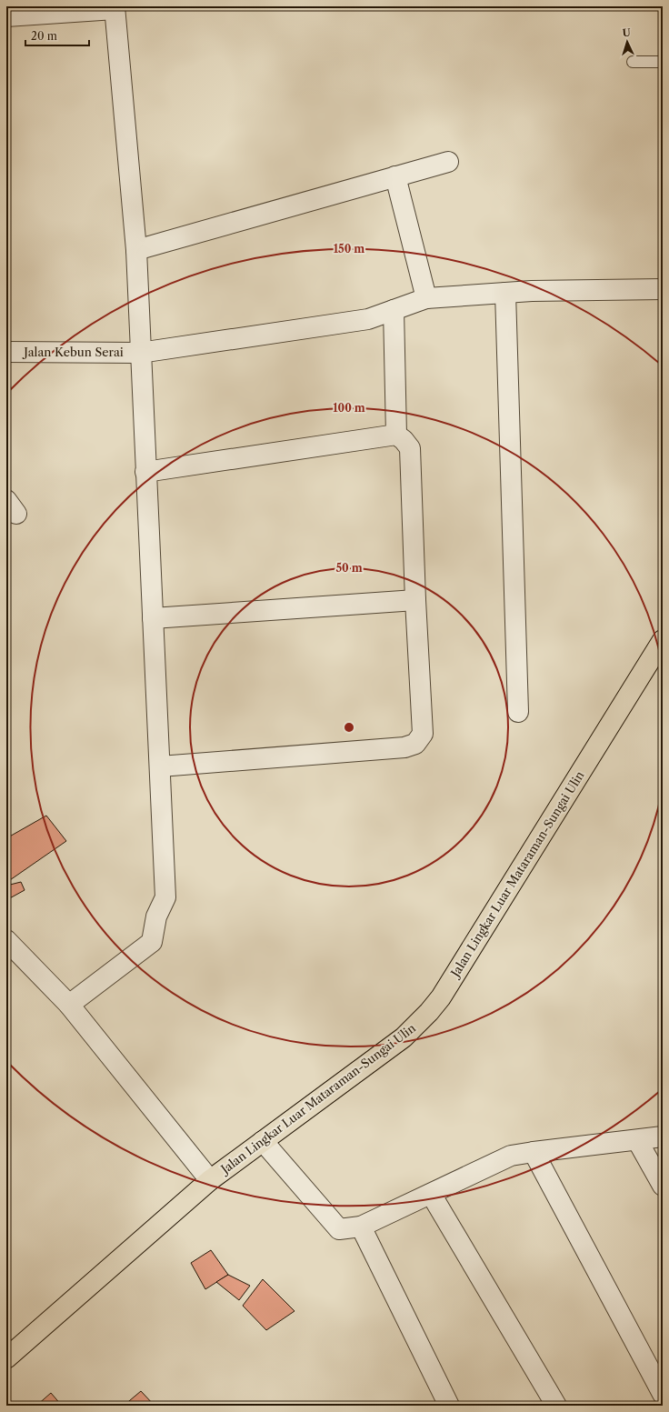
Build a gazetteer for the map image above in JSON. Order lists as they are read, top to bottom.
{
  "streets": {
    "main road": ["Jalan Lingkar Luar Mataraman-Sungai Ulin"],
    "street": ["Jalan Kebun Serai"]
  },
  "scale_bar": "20 m",
  "north": "top",
  "rings": ["150 m", "100 m", "50 m"]
}
